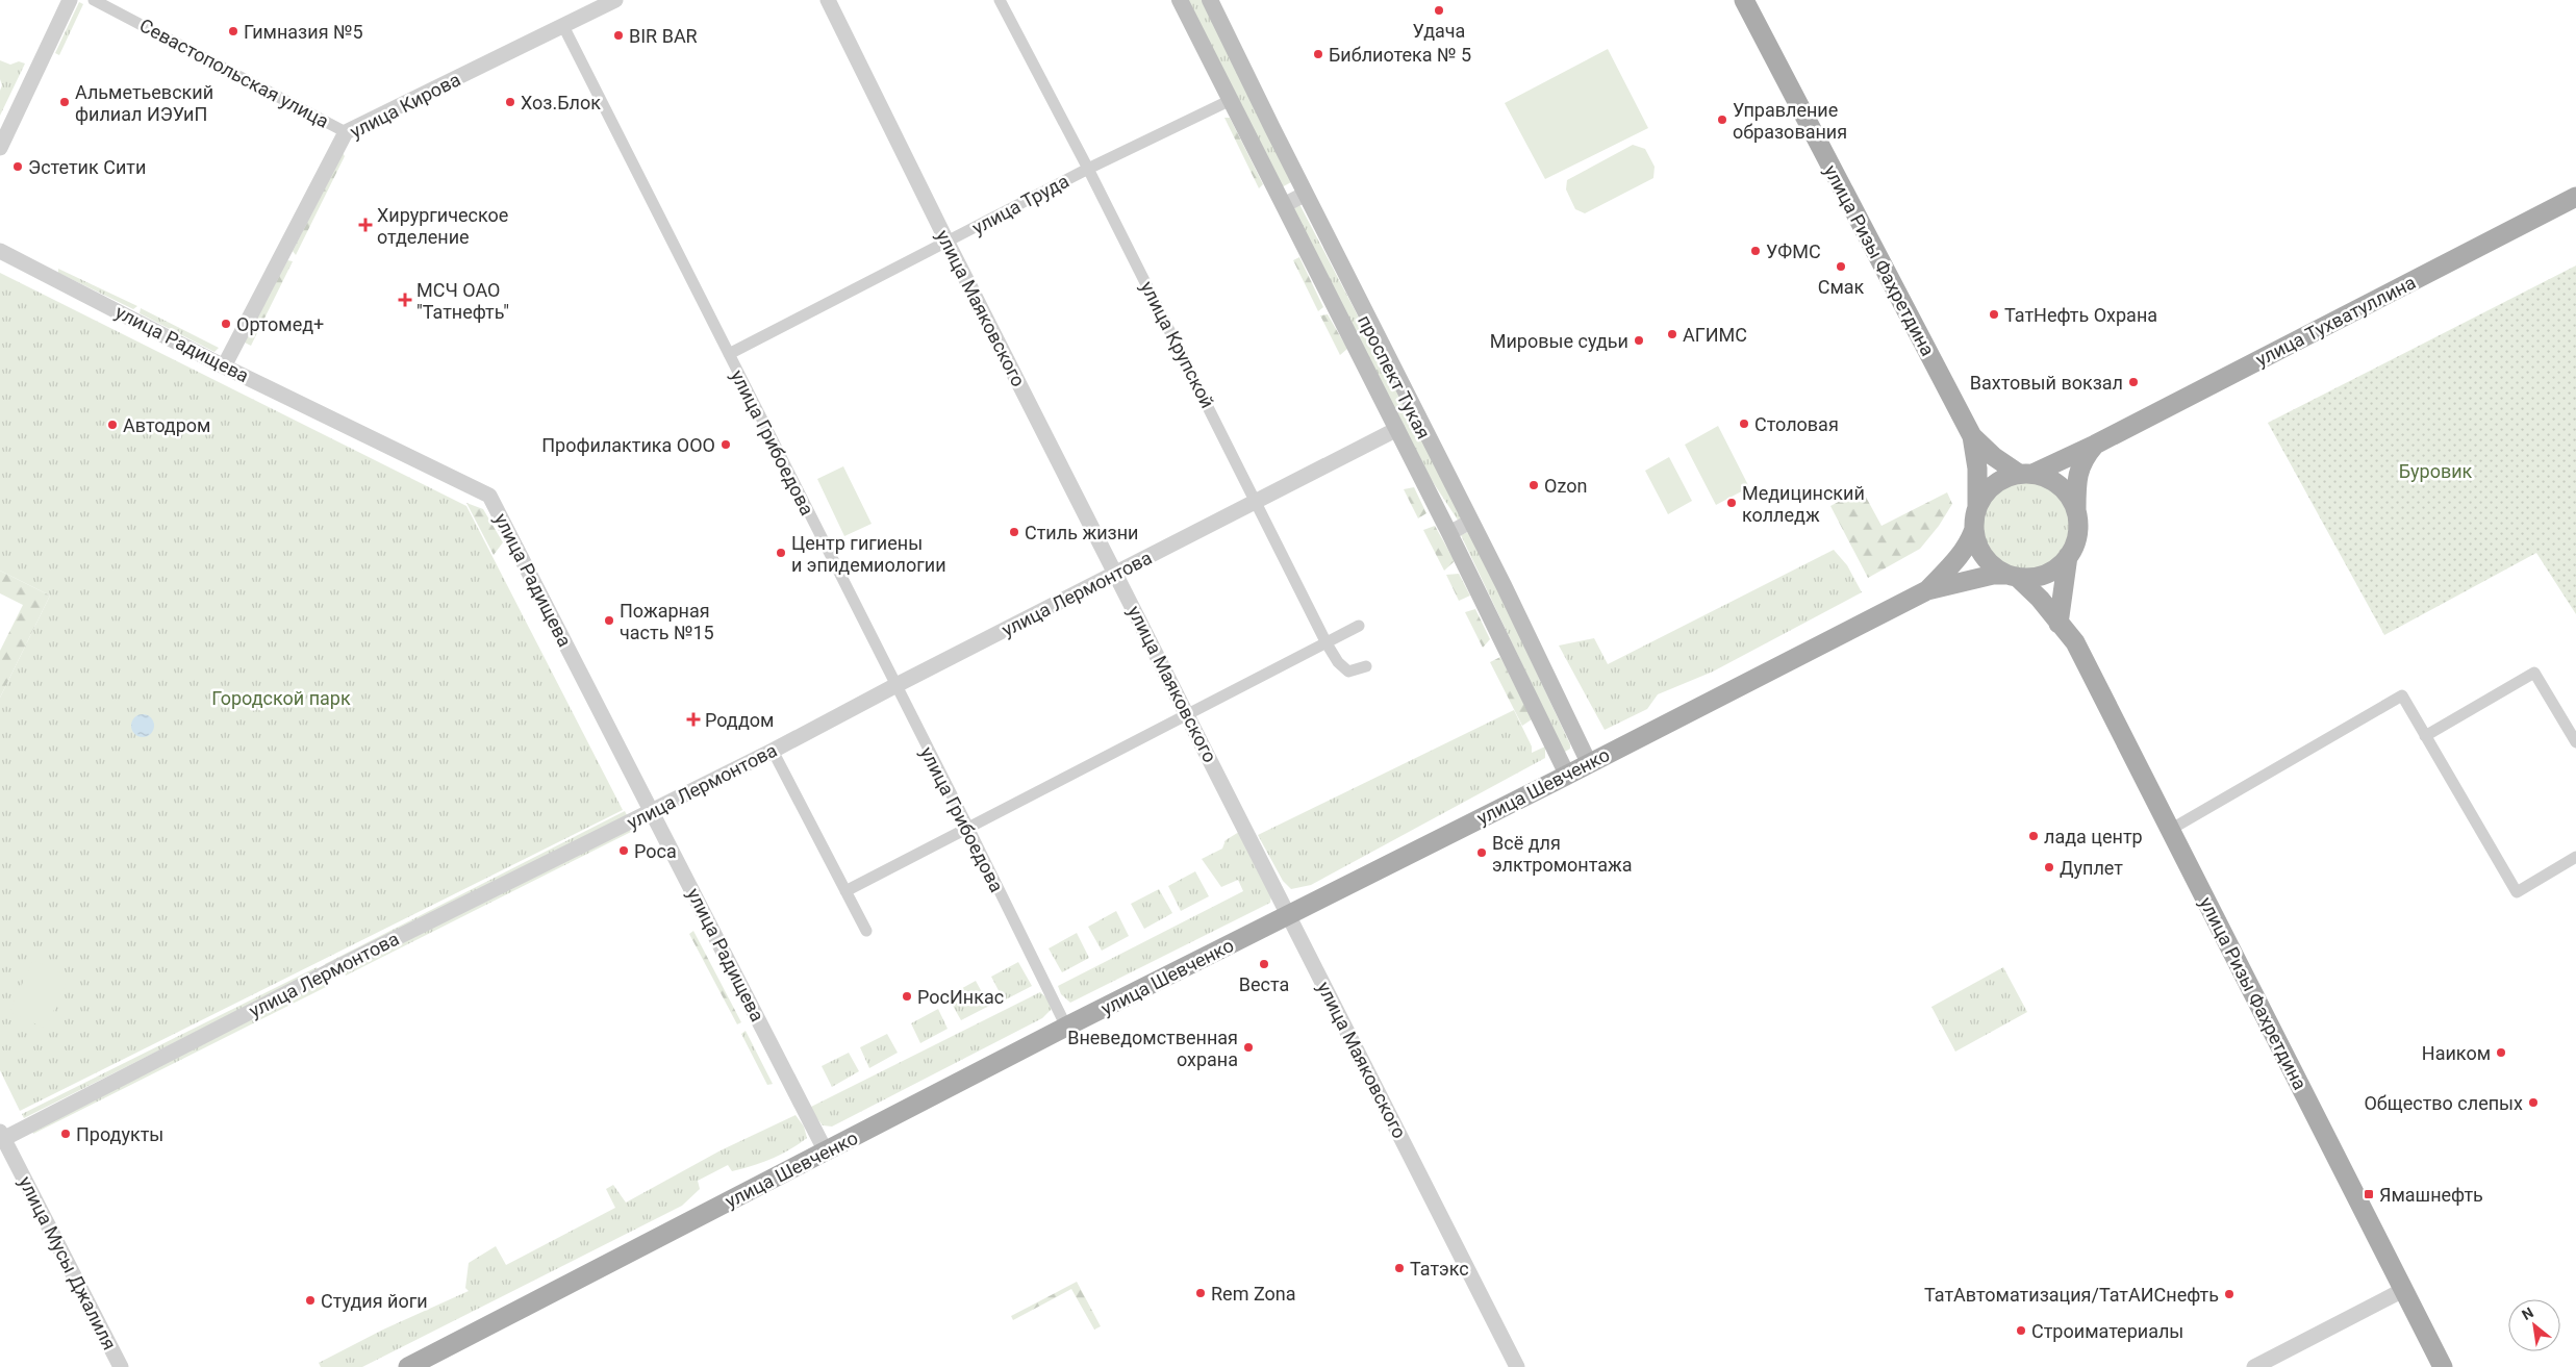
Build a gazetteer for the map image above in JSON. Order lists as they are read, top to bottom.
{
  "streets": {
    "main road": [
      "улица Ризы Фахретдина",
      "улица Тухватуллина",
      "проспект Тукая",
      "улица Шевченко"
    ],
    "street": [
      "Севастопольская улица",
      "улица Кирова",
      "улица Труда",
      "улица Маяковского",
      "улица Радищева",
      "улица Крупской",
      "улица Грибоедова",
      "улица Лермонтова",
      "улица Мусы Джалиля"
    ]
  },
  "crossings": [
    ["Севастопольская улица", "улица Кирова"],
    ["улица Кирова", "улица Радищева"],
    ["улица Кирова", "улица Грибоедова"],
    ["улица Труда", "улица Маяковского"],
    ["улица Труда", "улица Крупской"],
    ["улица Труда", "проспект Тукая"],
    ["улица Труда", "улица Грибоедова"],
    ["улица Ризы Фахретдина", "улица Тухватуллина"],
    ["улица Маяковского", "улица Лермонтова"],
    ["улица Маяковского", "улица Шевченко"],
    ["улица Радищева", "улица Лермонтова"],
    ["улица Радищева", "улица Шевченко"],
    ["улица Крупской", "улица Лермонтова"],
    ["проспект Тукая", "улица Лермонтова"],
    ["проспект Тукая", "улица Шевченко"],
    ["улица Грибоедова", "улица Лермонтова"],
    ["улица Грибоедова", "улица Шевченко"],
    ["улица Лермонтова", "улица Мусы Джалиля"]
  ],
  "parks": ["Буровик", "Городской парк"],
  "places": {
    "other": [
      "Удача",
      "Гимназия №5",
      "BIR BAR",
      "Библиотека № 5",
      "Альметьевский филиал ИЭУиП",
      "Хоз.Блок",
      "Управление образования",
      "Эстетик Сити",
      "УФМС",
      "Смак",
      "ТатНефть Охрана",
      "Ортомед+",
      "АГИМС",
      "Мировые судьи",
      "Вахтовый вокзал",
      "Столовая",
      "Автодром",
      "Профилактика ООО",
      "Ozon",
      "Медицинский колледж",
      "Стиль жизни",
      "Центр гигиены и эпидемиологии",
      "Пожарная часть №15",
      "лада центр",
      "Роса",
      "Всё для элктромонтажа",
      "Дуплет",
      "Веста",
      "РосИнкас",
      "Вневедомственная охрана",
      "Наиком",
      "Общество слепых",
      "Продукты",
      "Татэкс",
      "Rem Zona",
      "ТатАвтоматизация/ТатАИСнефть",
      "Студия йоги",
      "Строиматериалы"
    ],
    "health": ["Хирургическое отделение", "МСЧ ОАО \"Татнефть\"", "Роддом"],
    "transit": ["Ямашнефть"]
  },
  "north": "top left"
}
